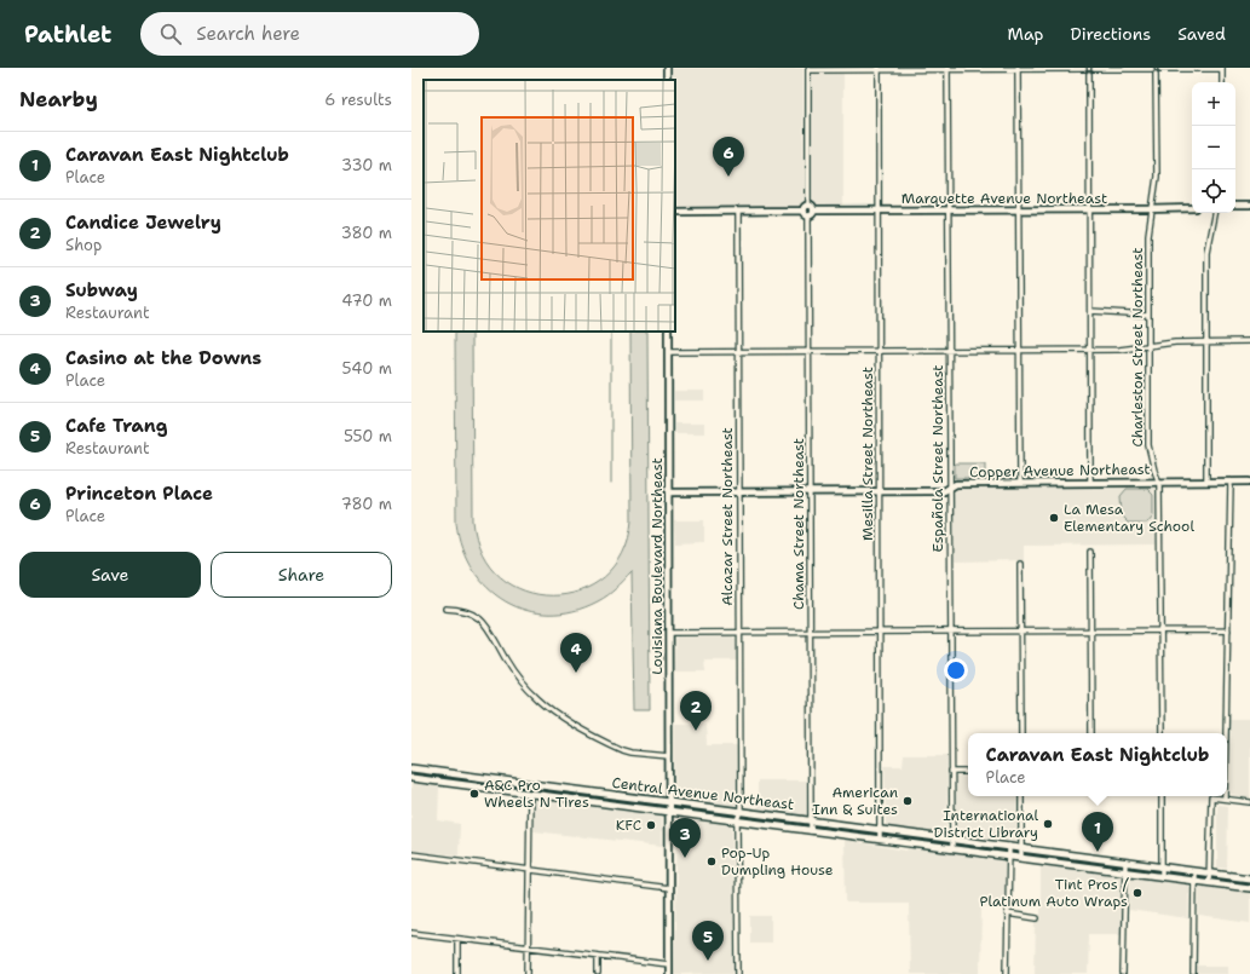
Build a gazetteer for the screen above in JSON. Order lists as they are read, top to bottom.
{
  "streets": {
    "main road": ["Central Avenue Northeast"],
    "street": [
      "Marquette Avenue Northeast",
      "Charleston Street Northeast",
      "Mesilla Street Northeast",
      "Española Street Northeast",
      "Copper Avenue Northeast",
      "Alcazar Street Northeast",
      "Chama Street Northeast",
      "Louisiana Boulevard Northeast"
    ]
  },
  "crossings": [
    ["Marquette Avenue Northeast", "Charleston Street Northeast"],
    ["Marquette Avenue Northeast", "Mesilla Street Northeast"],
    ["Marquette Avenue Northeast", "Española Street Northeast"],
    ["Marquette Avenue Northeast", "Chama Street Northeast"],
    ["Charleston Street Northeast", "Copper Avenue Northeast"],
    ["Mesilla Street Northeast", "Copper Avenue Northeast"],
    ["Mesilla Street Northeast", "Central Avenue Northeast"],
    ["Española Street Northeast", "Copper Avenue Northeast"],
    ["Española Street Northeast", "Central Avenue Northeast"],
    ["Copper Avenue Northeast", "Alcazar Street Northeast"],
    ["Copper Avenue Northeast", "Chama Street Northeast"],
    ["Copper Avenue Northeast", "Louisiana Boulevard Northeast"],
    ["Alcazar Street Northeast", "Central Avenue Northeast"],
    ["Chama Street Northeast", "Central Avenue Northeast"],
    ["Louisiana Boulevard Northeast", "Central Avenue Northeast"]
  ],
  "places": [
    "La Mesa Elementary School",
    "A&C Pro Wheels N Tires",
    "American Inn & Suites",
    "International District Library",
    "KFC",
    "Pop-Up Dumpling House",
    "Tint Pros / Platinum Auto Wraps"
  ],
  "page": {
    "header": "Pathlet",
    "search": "Search here",
    "nav": ["Map", "Directions", "Saved"],
    "heading": ["Nearby", "6 results"],
    "map_buttons": ["+", "−"],
    "list": [
      {
        "mark": "1",
        "name": "Caravan East Nightclub",
        "note": "Place",
        "value": "330 m"
      },
      {
        "mark": "2",
        "name": "Candice Jewelry",
        "note": "Shop",
        "value": "380 m"
      },
      {
        "mark": "3",
        "name": "Subway",
        "note": "Restaurant",
        "value": "470 m"
      },
      {
        "mark": "4",
        "name": "Casino at the Downs",
        "note": "Place",
        "value": "540 m"
      },
      {
        "mark": "5",
        "name": "Cafe Trang",
        "note": "Restaurant",
        "value": "550 m"
      },
      {
        "mark": "6",
        "name": "Princeton Place",
        "note": "Place",
        "value": "780 m"
      }
    ],
    "pins": [
      "6",
      "4",
      "2",
      "1",
      "3",
      "5"
    ],
    "buttons": ["Save", "Share"],
    "popup": ["Caravan East Nightclub", "Place"]
  }
}
